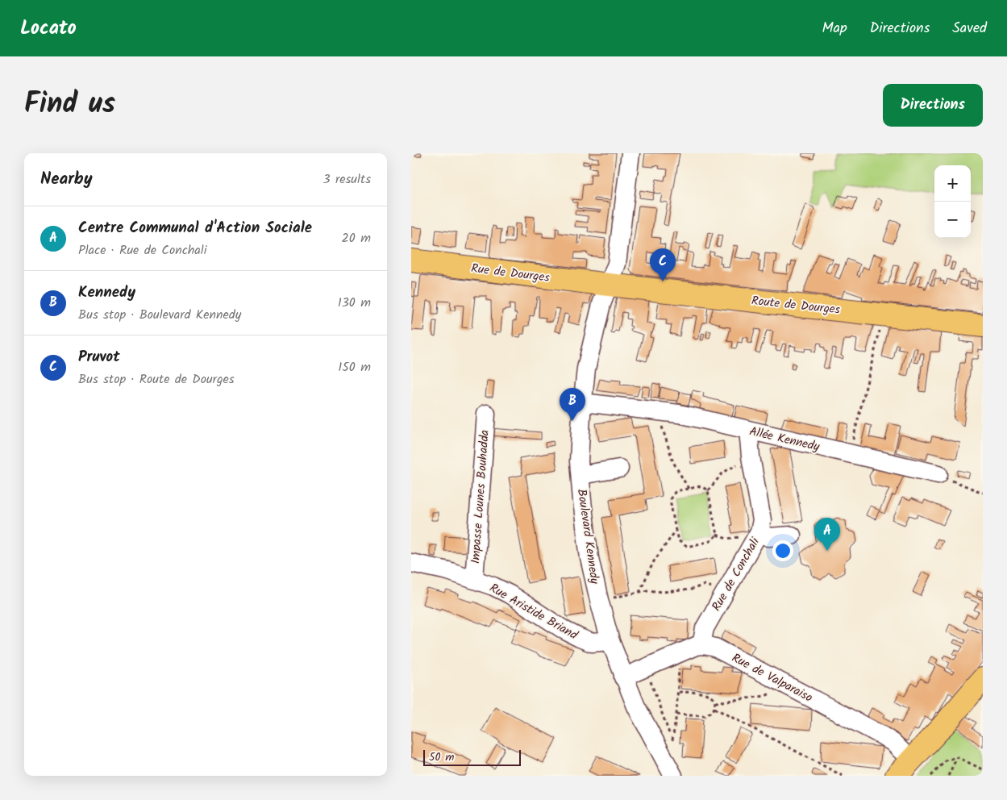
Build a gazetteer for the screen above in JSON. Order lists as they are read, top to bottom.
{
  "streets": {
    "main road": ["Rue de Dourges", "Route de Dourges"],
    "street": [
      "Allée Kennedy",
      "Impasse Lounes Bouhadda",
      "Boulevard Kennedy",
      "Rue de Conchali",
      "Rue Aristide Briand",
      "Rue de Valparaiso"
    ]
  },
  "crossings": [
    ["Rue de Dourges", "Route de Dourges"],
    ["Rue de Dourges", "Boulevard Kennedy"],
    ["Route de Dourges", "Boulevard Kennedy"],
    ["Allée Kennedy", "Boulevard Kennedy"],
    ["Allée Kennedy", "Rue de Conchali"],
    ["Impasse Lounes Bouhadda", "Rue Aristide Briand"],
    ["Boulevard Kennedy", "Rue Aristide Briand"],
    ["Rue de Conchali", "Rue de Valparaiso"]
  ],
  "scale_bar": "50 m",
  "page": {
    "header": "Locato",
    "nav": ["Map", "Directions", "Saved"],
    "title": "Find us",
    "buttons": "Directions",
    "heading": ["Nearby", "3 results"],
    "map_buttons": ["+", "−"],
    "list": [
      {
        "mark": "A",
        "name": "Centre Communal d'Action Sociale",
        "note": "Place · Rue de Conchali",
        "value": "20 m"
      },
      {
        "mark": "B",
        "name": "Kennedy",
        "note": "Bus stop · Boulevard Kennedy",
        "value": "130 m"
      },
      {
        "mark": "C",
        "name": "Pruvot",
        "note": "Bus stop · Route de Dourges",
        "value": "150 m"
      }
    ],
    "pins": ["C", "B", "A"],
    "scale": "50 m"
  }
}
